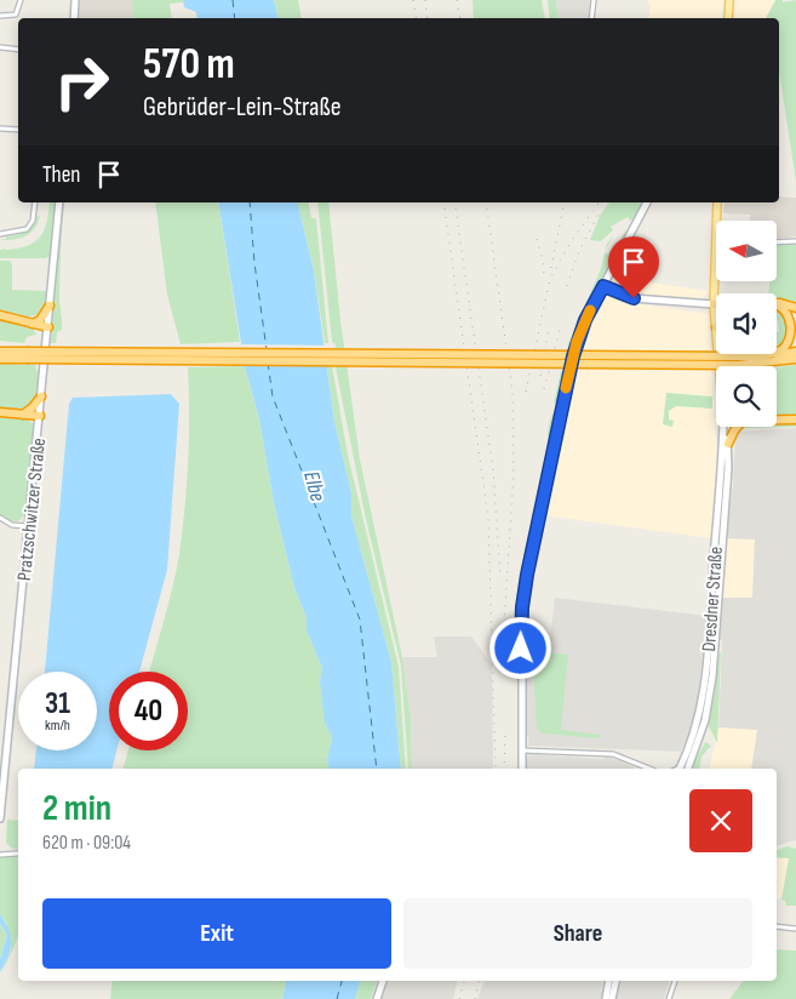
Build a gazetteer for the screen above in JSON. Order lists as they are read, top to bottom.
{
  "streets": {
    "main road": ["Dresdner Straße"],
    "street": ["Pratzschwitzer Straße"]
  },
  "water": ["Elbe"],
  "north": "left",
  "page": {
    "turn": ["570 m", "Gebrüder-Lein-Straße"],
    "then": "Then",
    "speed": "31 km/h",
    "limit": "40",
    "heading": ["2 min", "620 m · 09:04"],
    "buttons": ["Exit", "Share"]
  }
}
